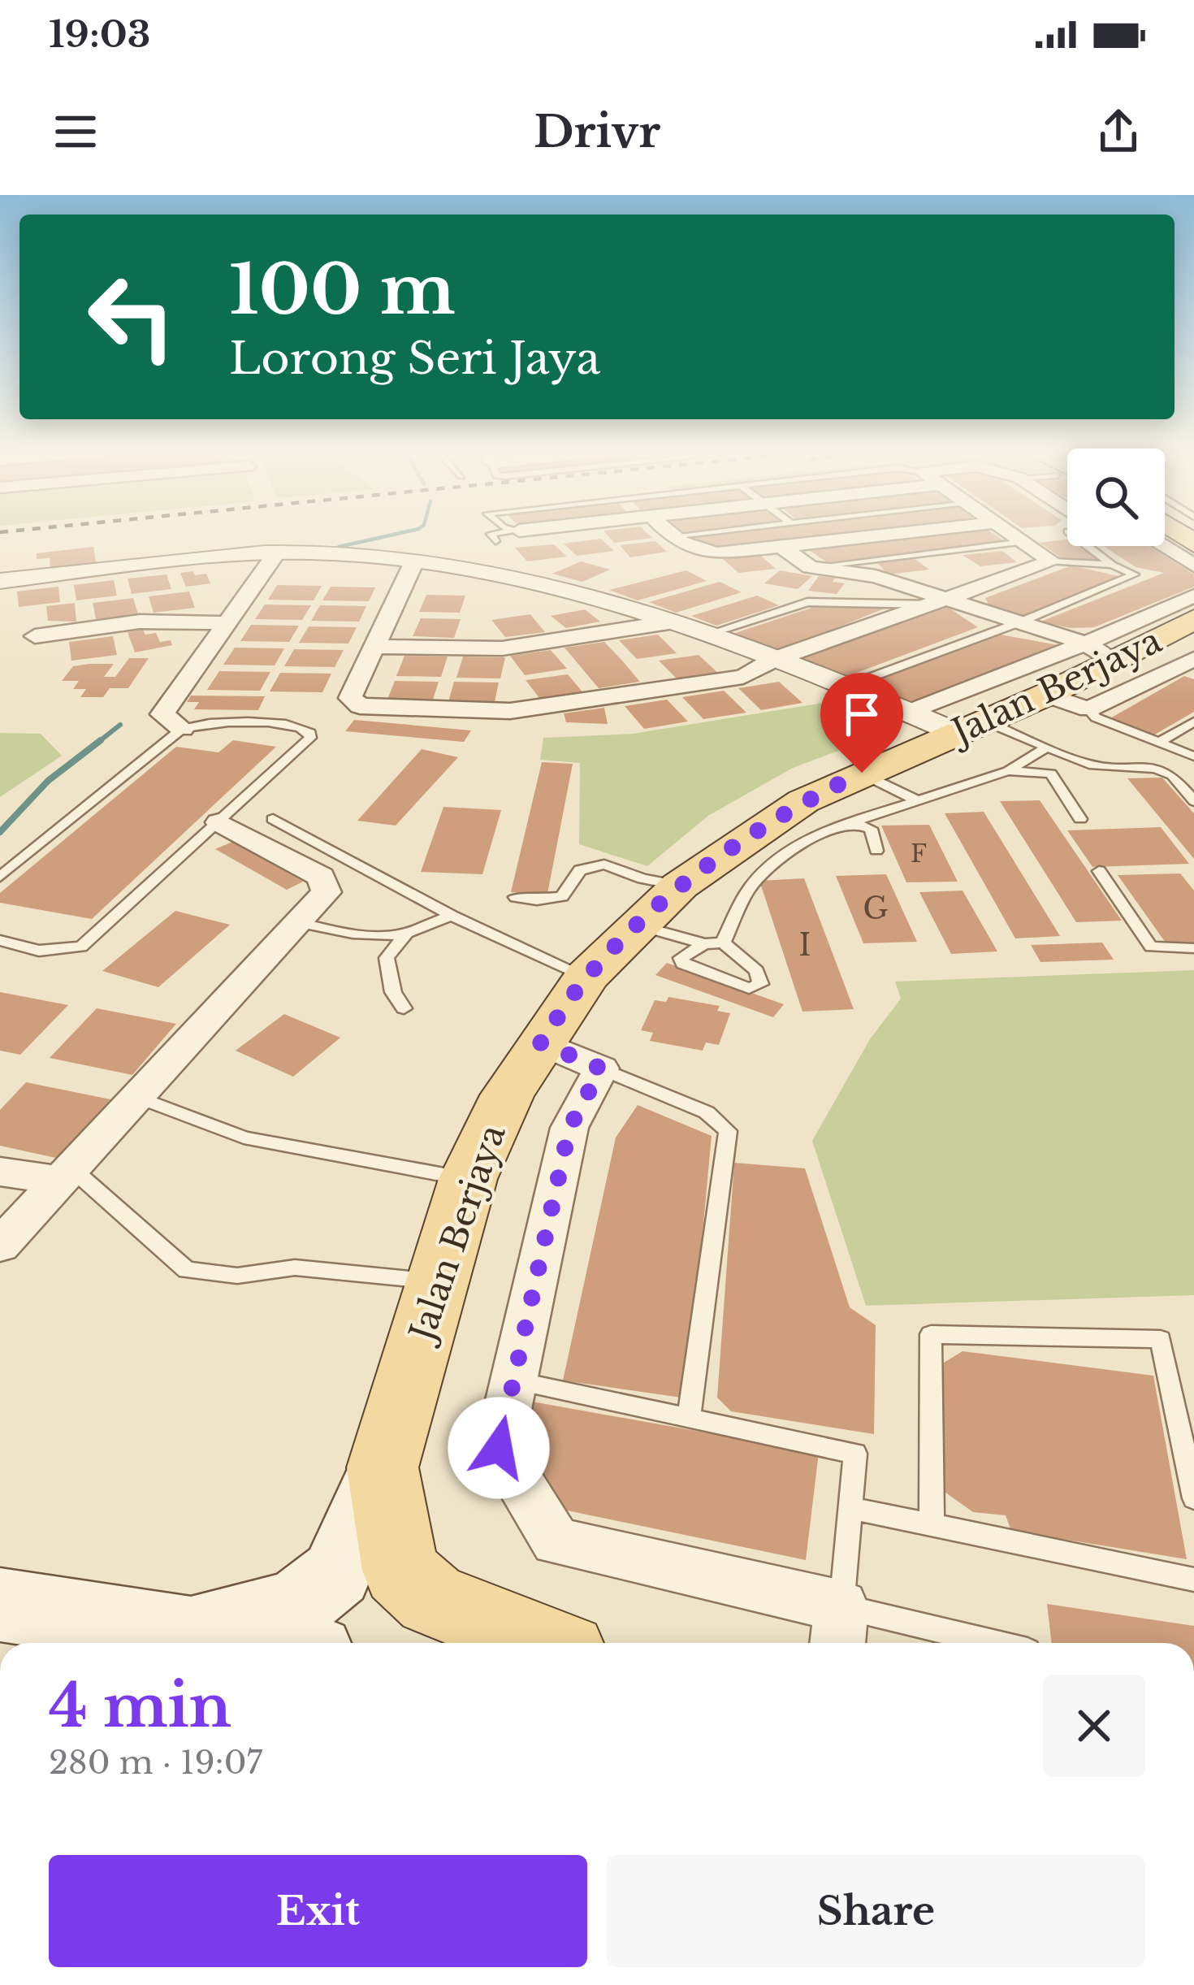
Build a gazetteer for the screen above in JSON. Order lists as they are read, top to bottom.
{
  "streets": {
    "main road": ["Jalan Berjaya"]
  },
  "house_numbers": ["F", "G", "I"],
  "page": {
    "status": "19:03",
    "header": "Drivr",
    "turn": ["100 m", "Lorong Seri Jaya"],
    "heading": ["4 min", "280 m · 19:07"],
    "buttons": ["Exit", "Share"]
  }
}
